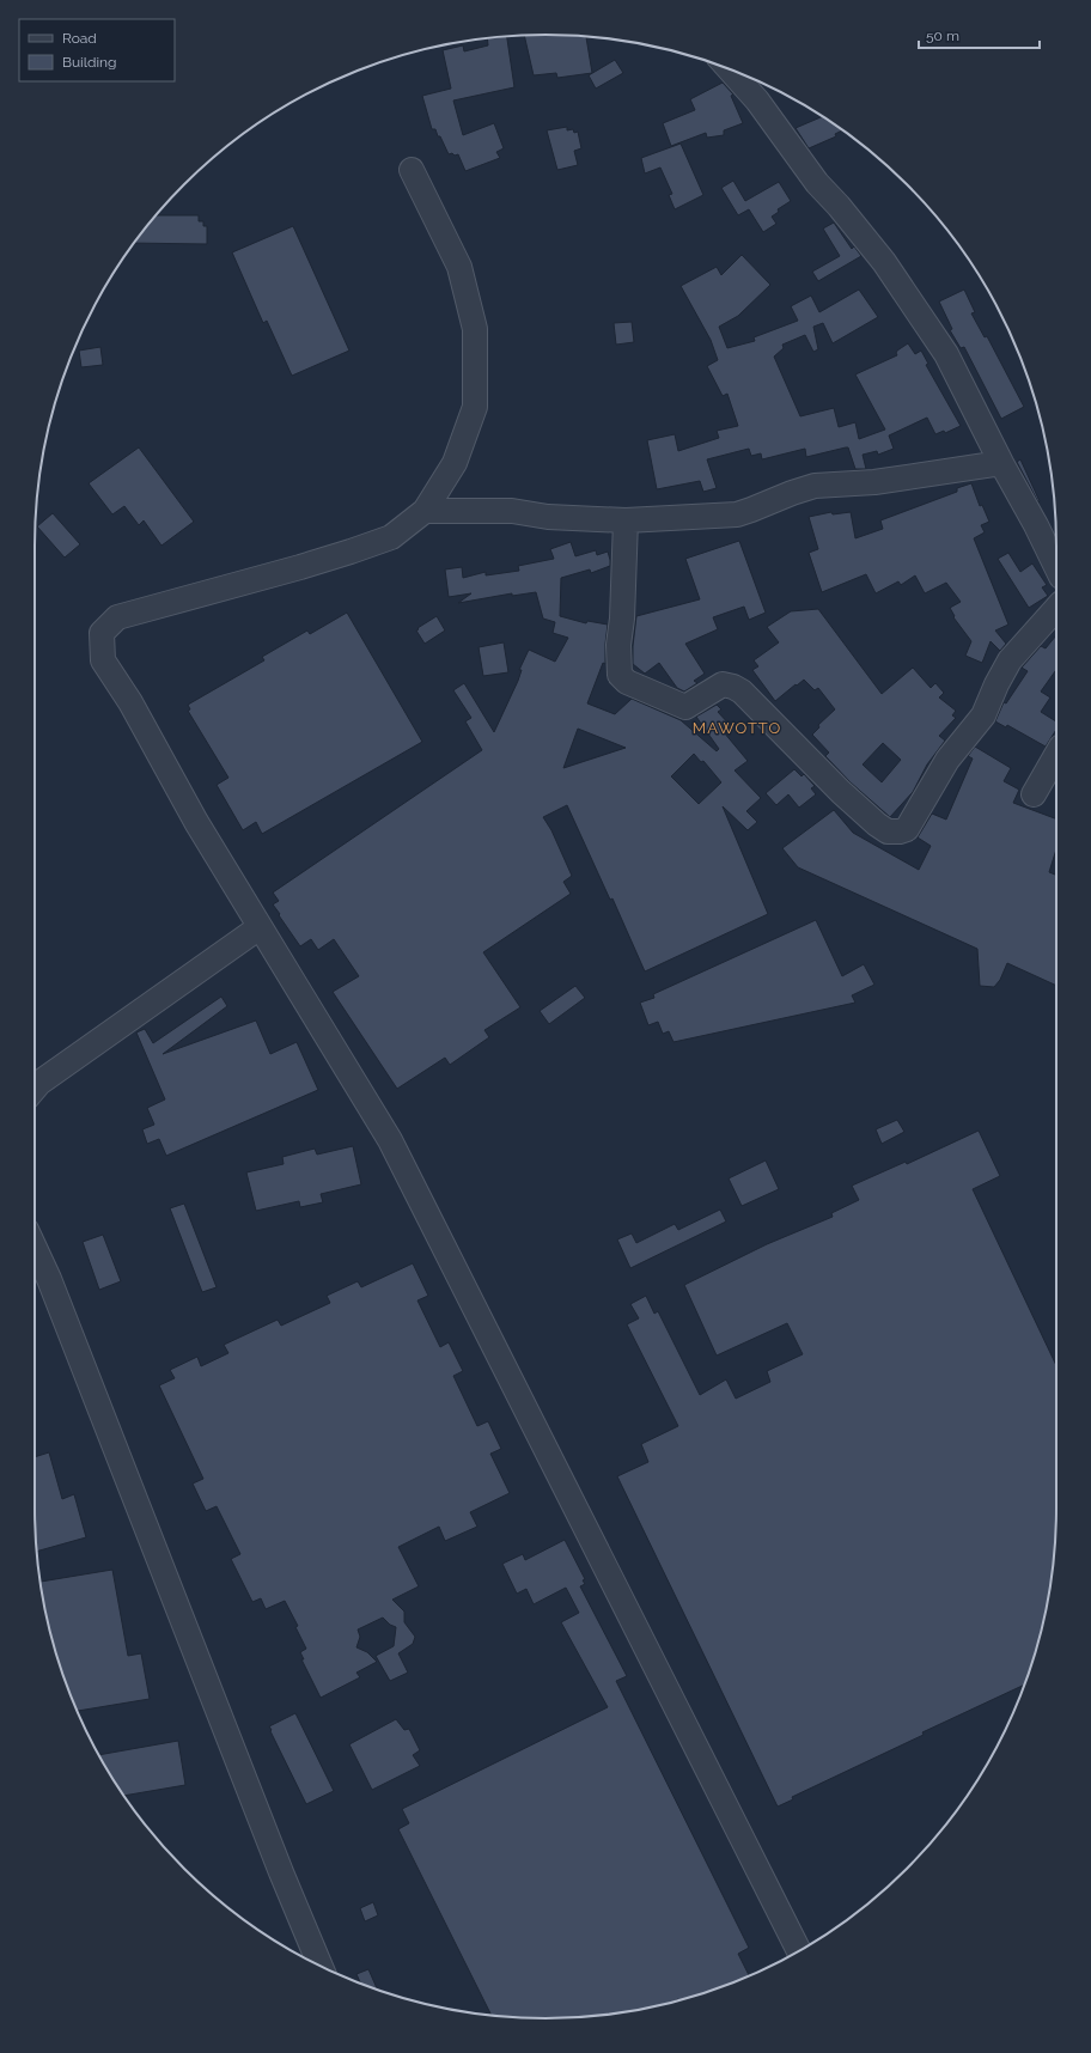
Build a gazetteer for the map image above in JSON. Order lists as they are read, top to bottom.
{
  "districts": ["MAWOTTO"],
  "legend": ["Road", "Building"],
  "scale_bar": "50 m"
}
